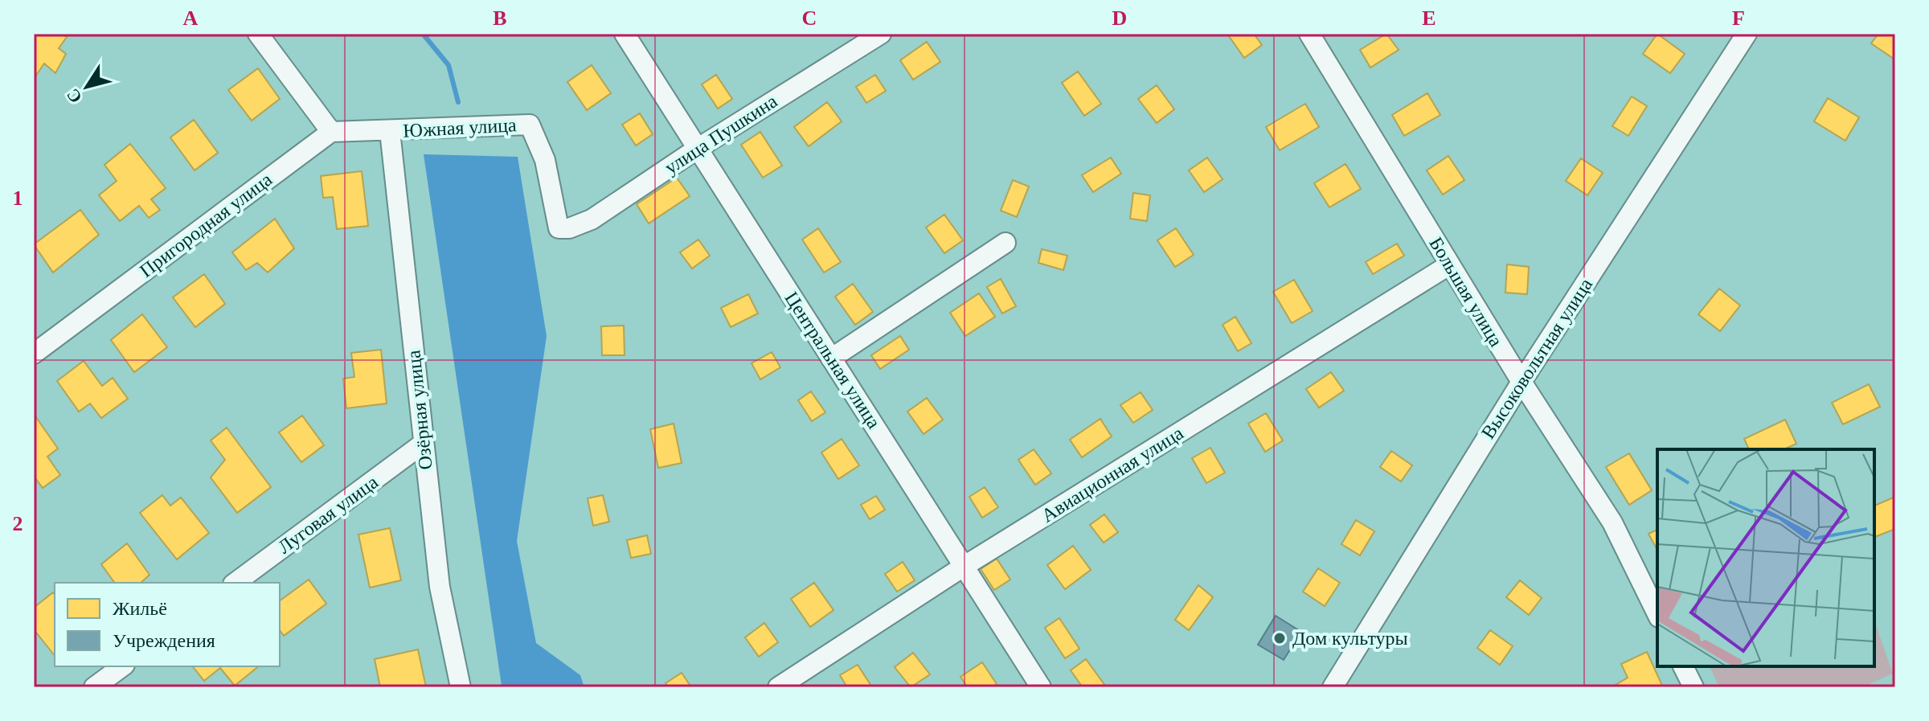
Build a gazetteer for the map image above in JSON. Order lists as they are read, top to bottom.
{
  "streets": {
    "street": [
      "Южная улица",
      "улица Пушкина",
      "Пригородная улица",
      "Большая улица",
      "Высоковольтная улица",
      "Центральная улица",
      "Озёрная улица",
      "Авиационная улица",
      "Луговая улица"
    ]
  },
  "crossings": [
    ["Южная улица", "улица Пушкина"],
    ["Южная улица", "Озёрная улица"],
    ["улица Пушкина", "Центральная улица"],
    ["Большая улица", "Высоковольтная улица"],
    ["Большая улица", "Авиационная улица"],
    ["Центральная улица", "Авиационная улица"],
    ["Озёрная улица", "Луговая улица"]
  ],
  "places": ["Дом культуры"],
  "legend": ["Жильё", "Учреждения"],
  "north": "bottom left",
  "grid": {
    "columns": [
      "A",
      "B",
      "C",
      "D",
      "E",
      "F"
    ],
    "rows": ["1", "2"]
  }
}
